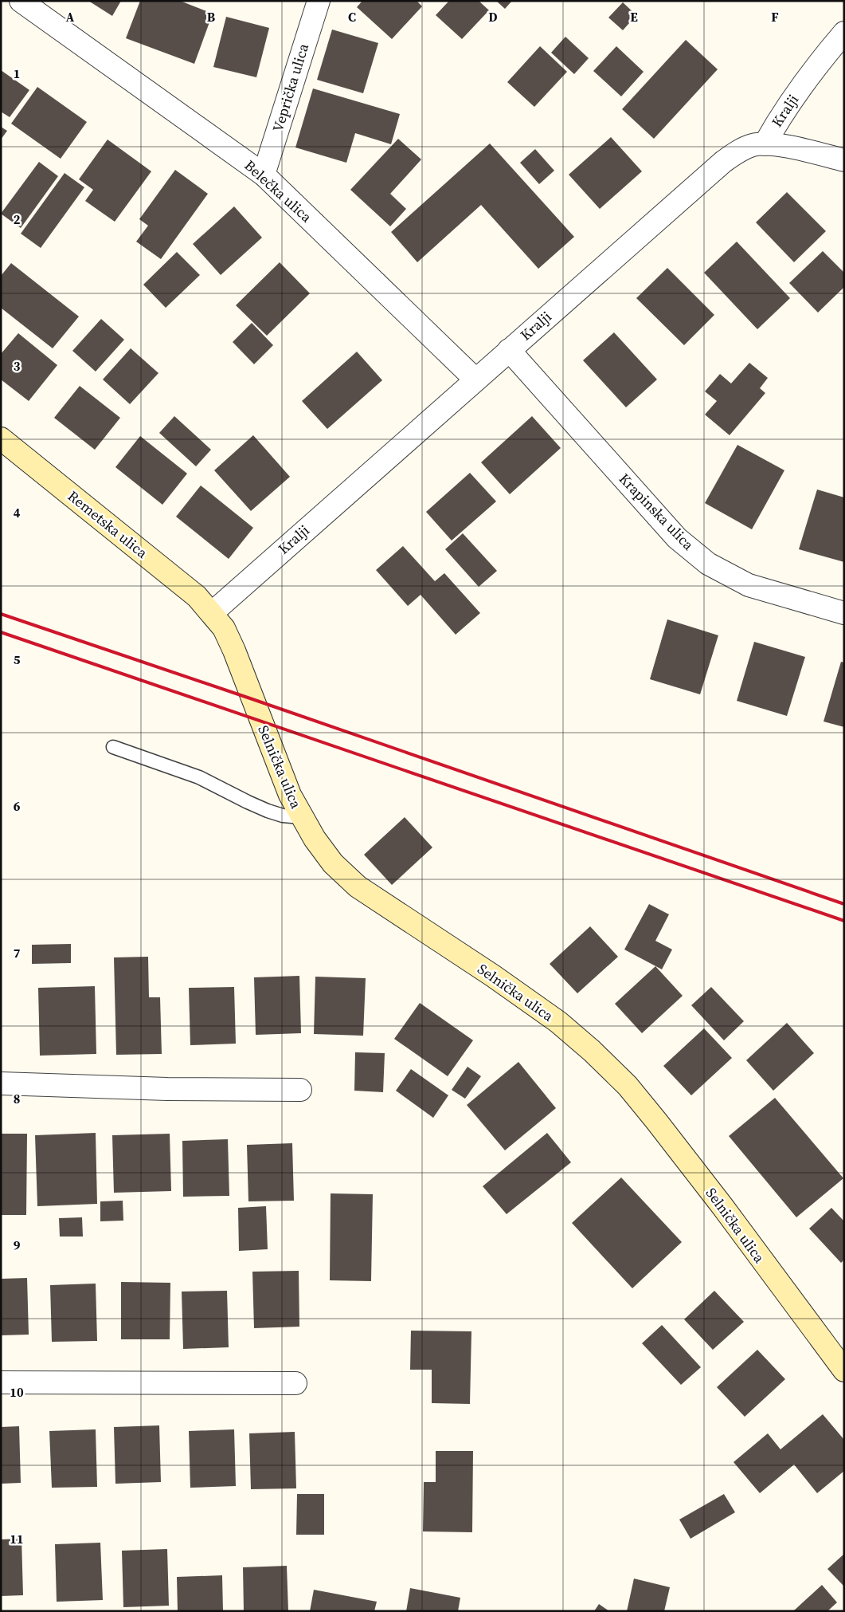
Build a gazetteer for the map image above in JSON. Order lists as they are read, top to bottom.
{
  "streets": {
    "street": [
      "Veprička ulica",
      "Kralji",
      "Belečka ulica",
      "Krapinska ulica",
      "Remetska ulica",
      "Selnička ulica"
    ]
  },
  "crossings": [
    ["Veprička ulica", "Belečka ulica"],
    ["Kralji", "Belečka ulica"],
    ["Kralji", "Krapinska ulica"],
    ["Kralji", "Remetska ulica"],
    ["Kralji", "Selnička ulica"],
    ["Remetska ulica", "Selnička ulica"]
  ],
  "grid": {
    "columns": [
      "A",
      "B",
      "C",
      "D",
      "E",
      "F"
    ],
    "rows": [
      "1",
      "2",
      "3",
      "4",
      "5",
      "6",
      "7",
      "8",
      "9",
      "10",
      "11"
    ]
  }
}
